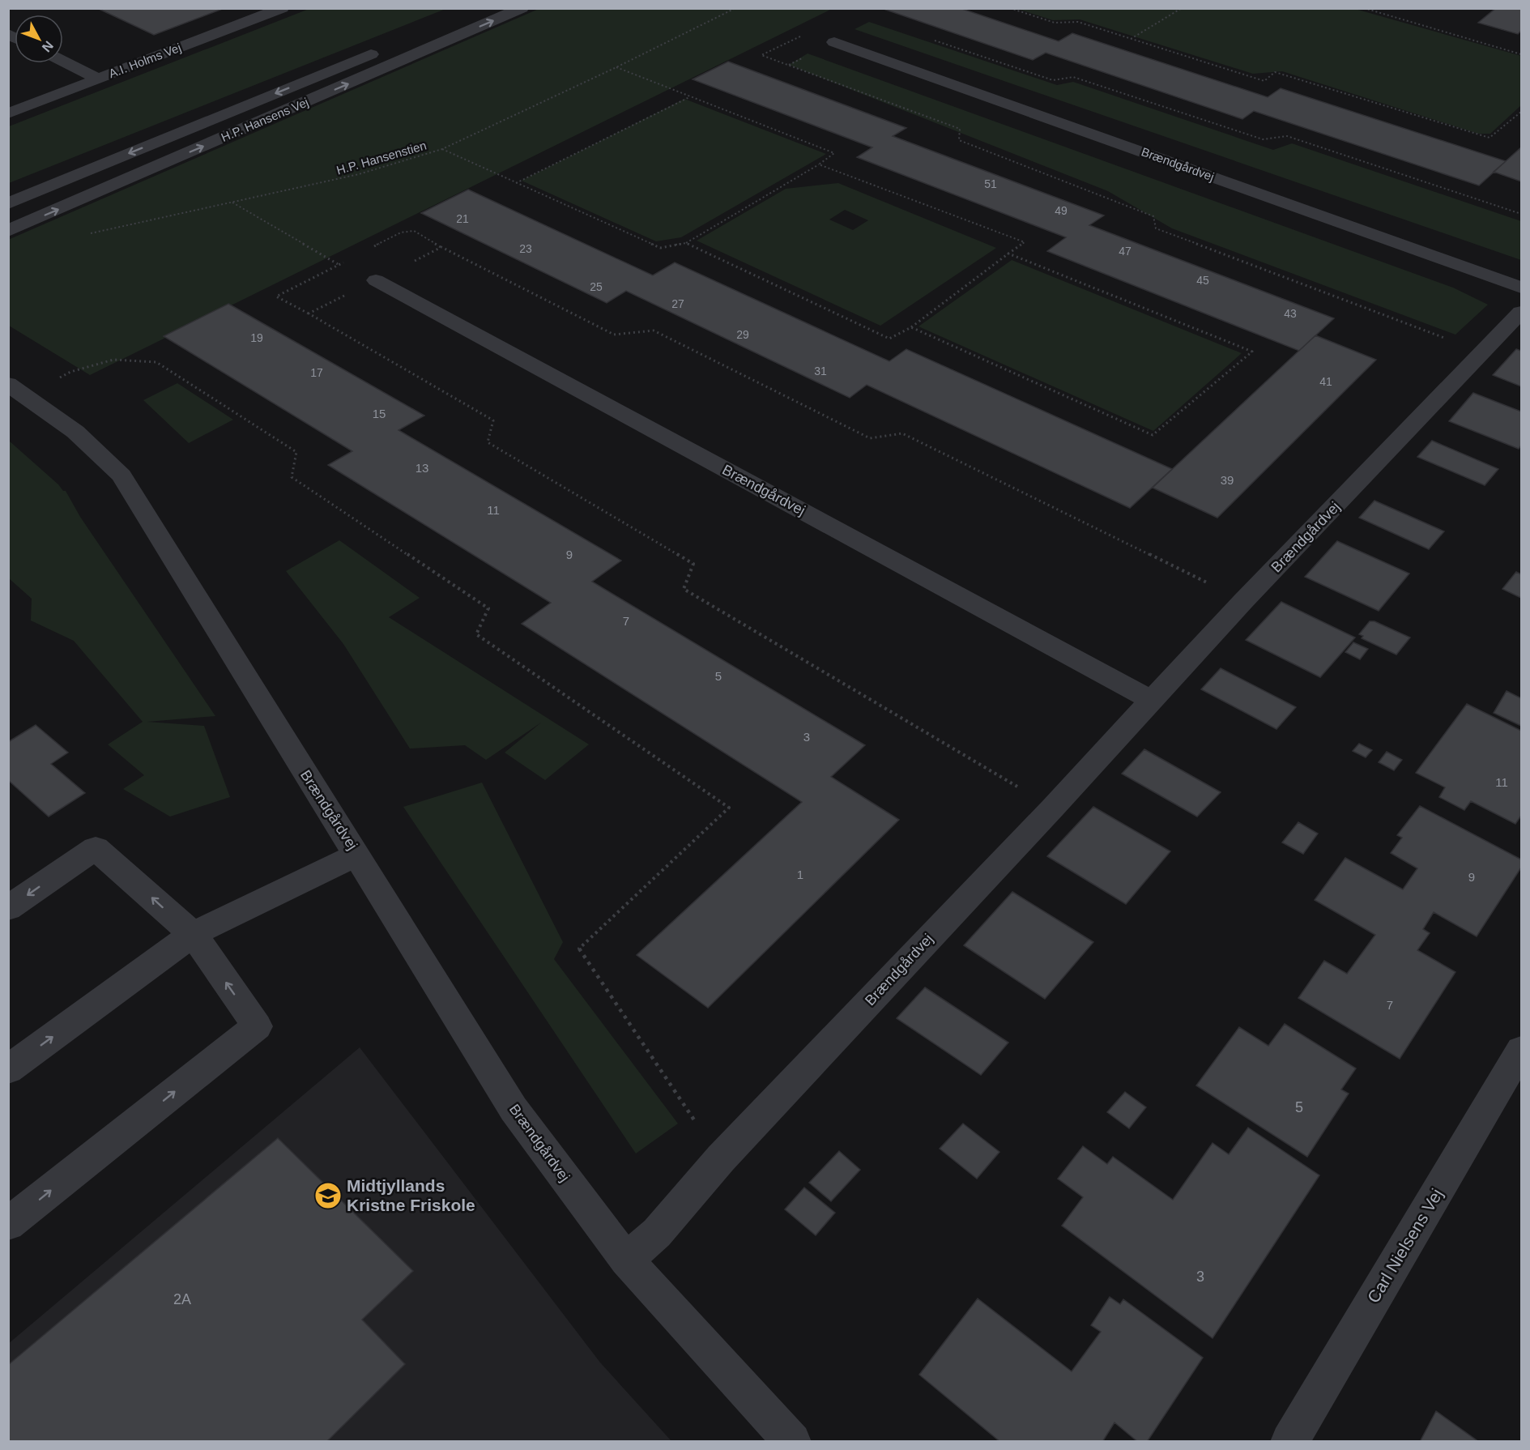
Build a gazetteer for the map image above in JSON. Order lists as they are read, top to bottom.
{
  "streets": {
    "street": [
      "A.I. Holms Vej",
      "H.P. Hansens Vej",
      "Brændgårdvej",
      "Carl Nielsens Vej"
    ],
    "path": ["H.P. Hansenstien"]
  },
  "places": {
    "school or university": ["Midtjyllands Kristne Friskole"]
  },
  "house_numbers": [
    "51",
    "49",
    "21",
    "23",
    "47",
    "45",
    "25",
    "27",
    "43",
    "29",
    "19",
    "31",
    "17",
    "41",
    "15",
    "13",
    "39",
    "11",
    "9",
    "7",
    "5",
    "3",
    "11",
    "1",
    "9",
    "7",
    "5",
    "3",
    "2A"
  ],
  "north": "bottom right"
}
